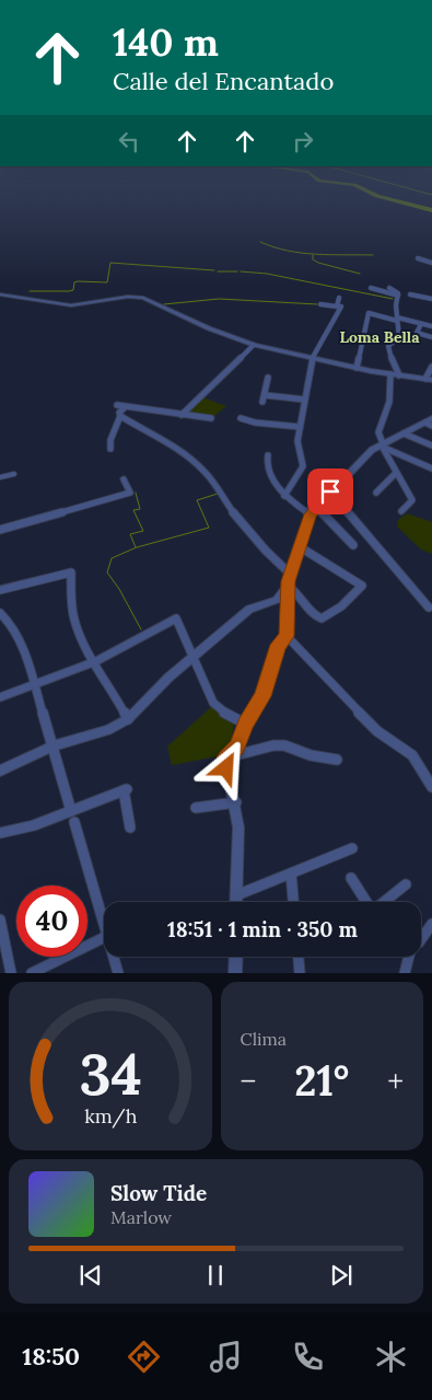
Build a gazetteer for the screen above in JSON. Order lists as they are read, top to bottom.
{
  "districts": ["Loma Bella"],
  "page": {
    "turn": ["140 m", "Calle del Encantado"],
    "limit": "40",
    "trip": "18:51 · 1 min · 350 m",
    "tile": "Clima",
    "heat": ["−", "21°", "+"],
    "song": ["Slow Tide", "Marlow"],
    "tabs": "18:50",
    "gauge": ["34", "km/h"]
  }
}
